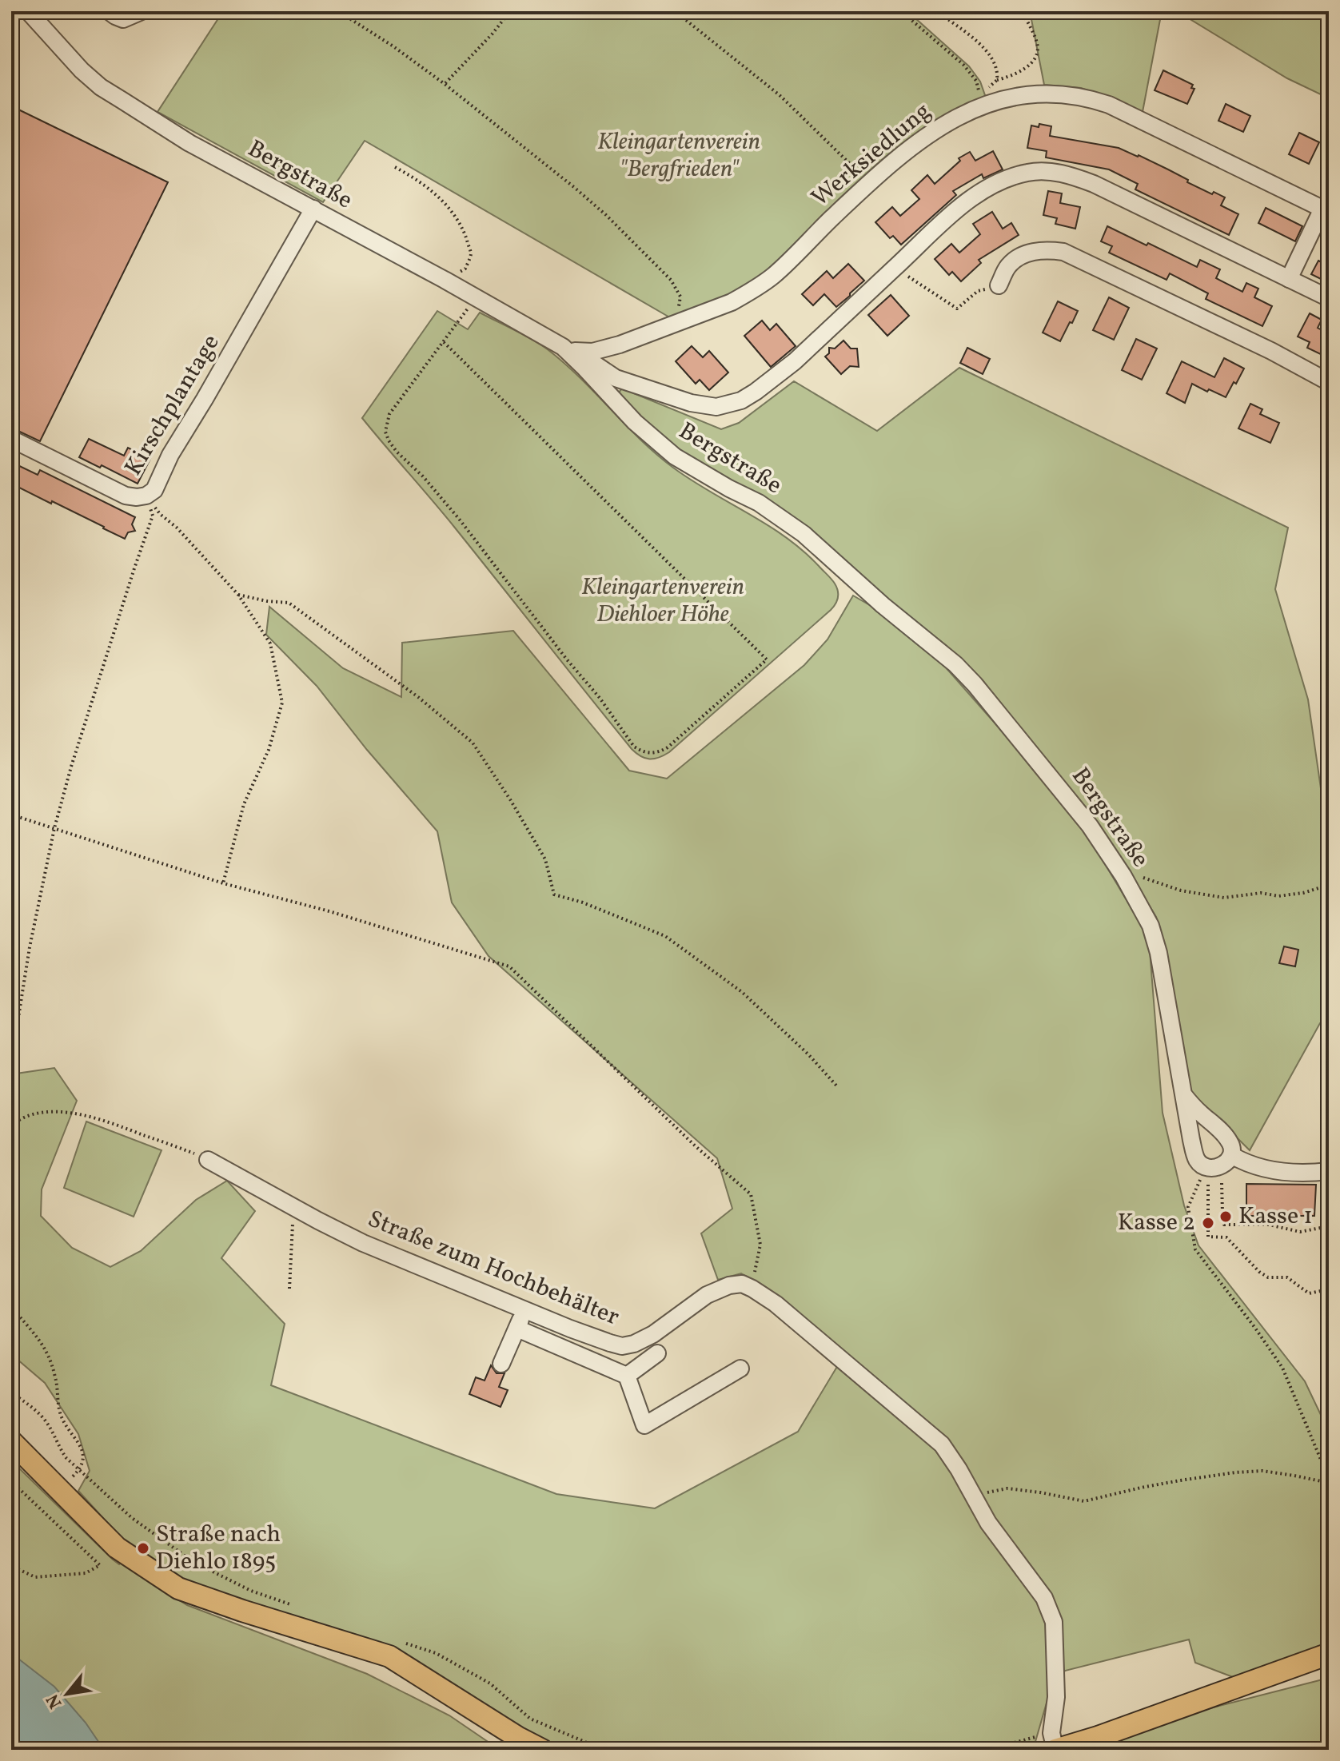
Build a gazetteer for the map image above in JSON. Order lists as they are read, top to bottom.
{
  "streets": {
    "street": [
      "Werksiedlung",
      "Bergstraße",
      "Kirschplantage",
      "Straße zum Hochbehälter"
    ]
  },
  "crossings": [
    ["Werksiedlung", "Bergstraße"],
    ["Bergstraße", "Kirschplantage"]
  ],
  "parks": ["Kleingartenverein \"Bergfrieden\"", "Kleingartenverein Diehloer Höhe"],
  "places": ["Kasse 1", "Kasse 2", "Straße nach Diehlo 1895"],
  "north": "bottom left"
}
